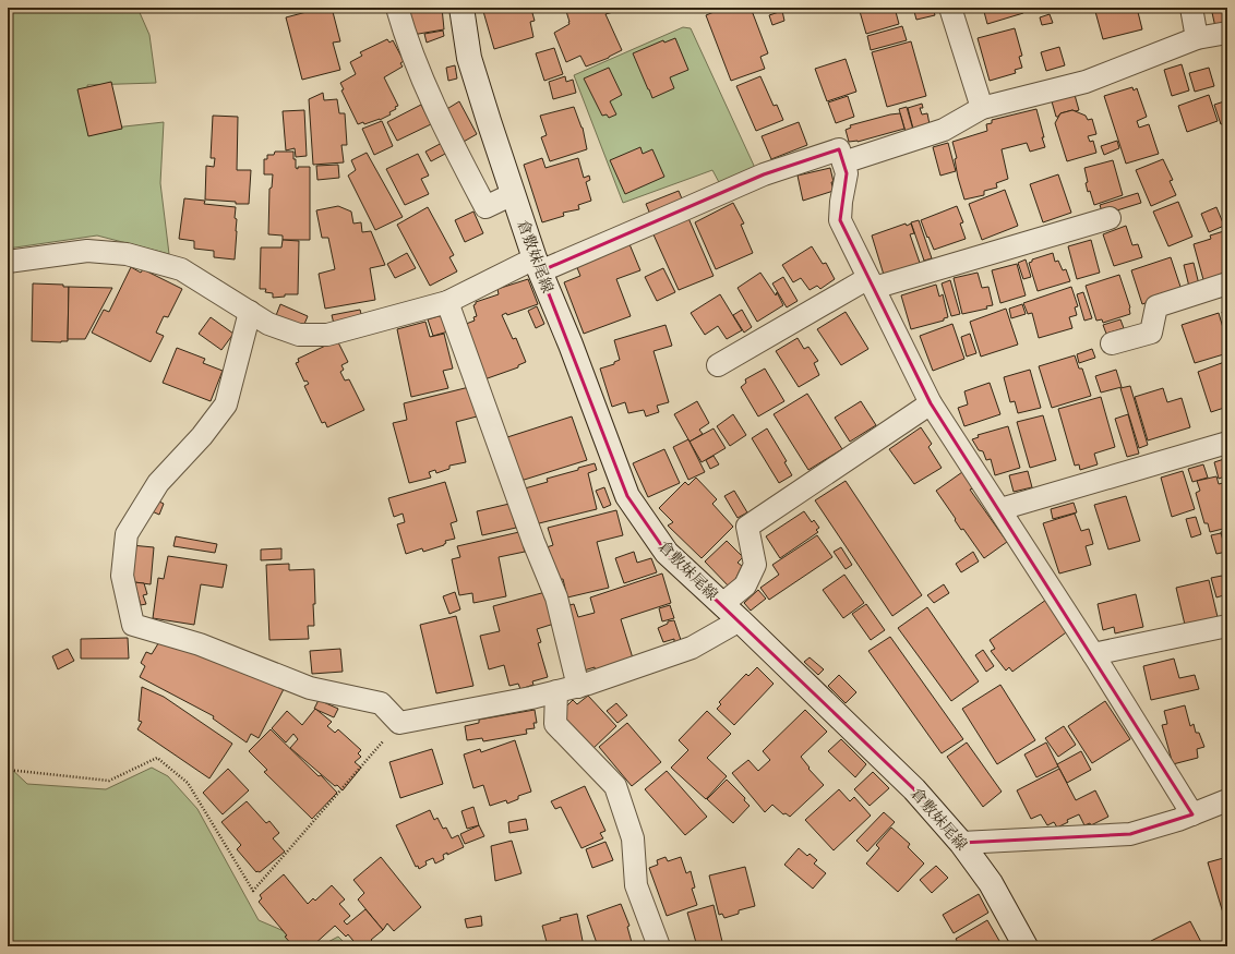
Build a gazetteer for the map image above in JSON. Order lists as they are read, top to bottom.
{
  "streets": {
    "main road": ["倉敷妹尾線"]
  }
}
